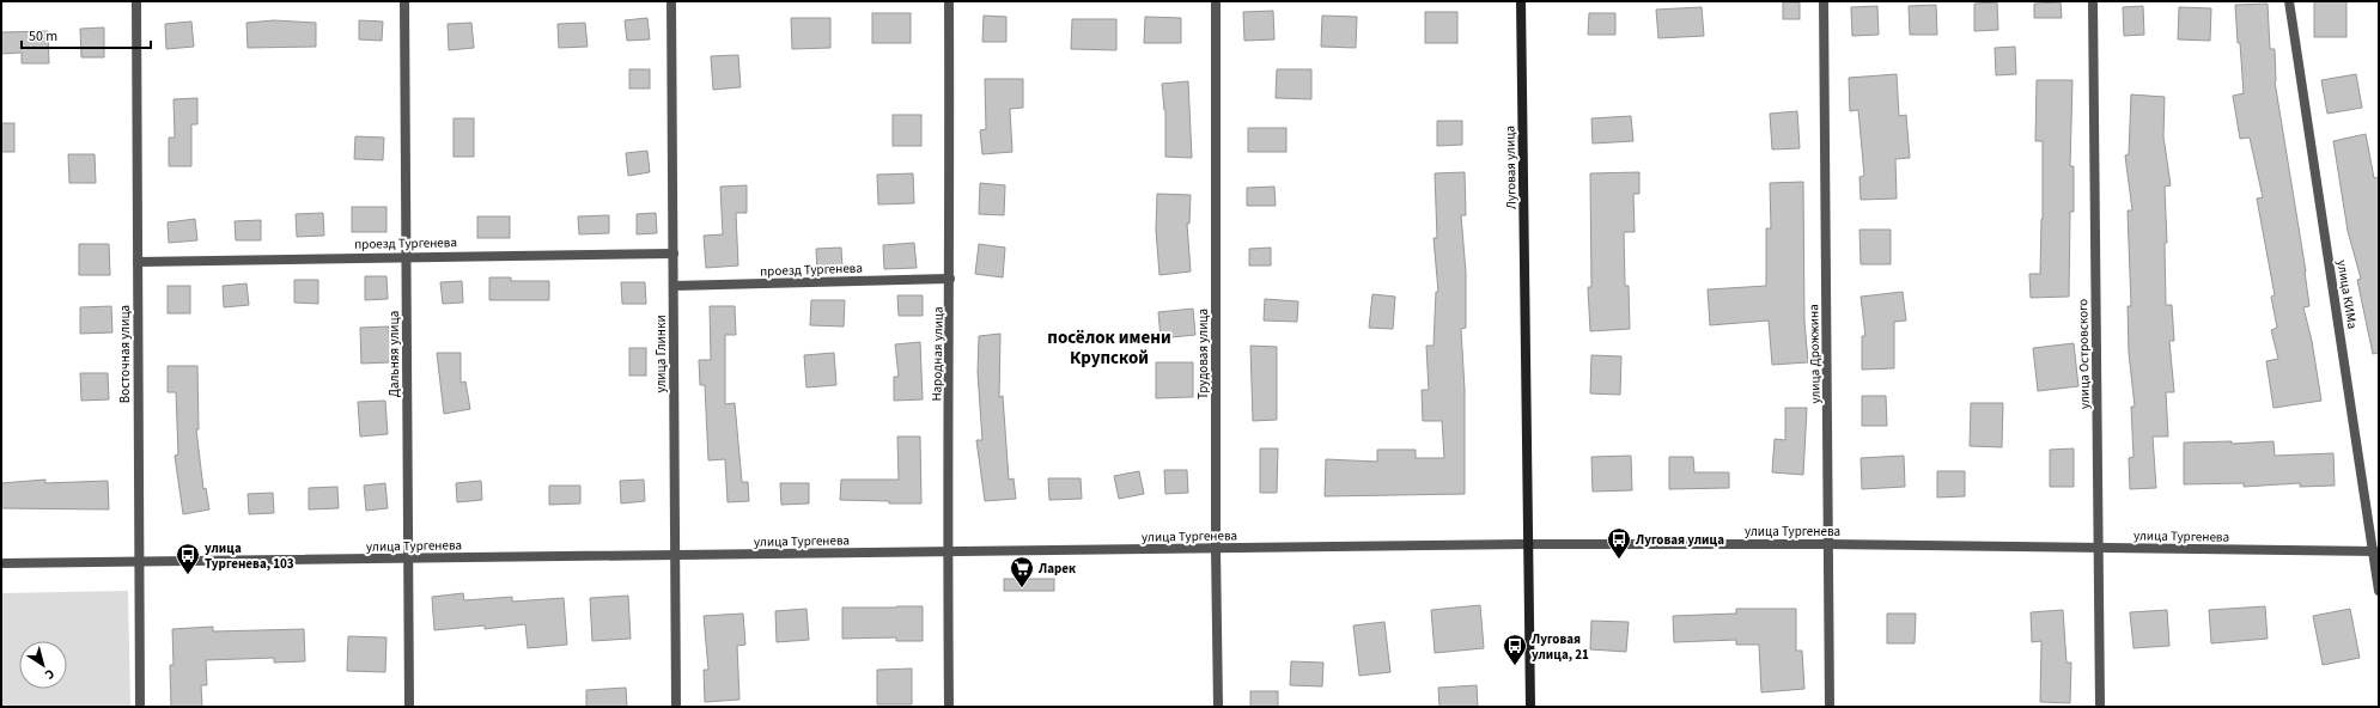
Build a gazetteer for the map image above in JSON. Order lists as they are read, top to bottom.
{
  "streets": {
    "street": [
      "Луговая улица",
      "проезд Тургенева",
      "улица КИМа",
      "Восточная улица",
      "Дальняя улица",
      "улица Глинки",
      "Народная улица",
      "Трудовая улица",
      "улица Дрожжина",
      "улица Островского",
      "улица Тургенева"
    ]
  },
  "crossings": [
    ["Луговая улица", "улица Тургенева"],
    ["проезд Тургенева", "Восточная улица"],
    ["проезд Тургенева", "Дальняя улица"],
    ["проезд Тургенева", "улица Глинки"],
    ["проезд Тургенева", "Народная улица"],
    ["улица КИМа", "улица Тургенева"],
    ["Восточная улица", "улица Тургенева"],
    ["Дальняя улица", "улица Тургенева"],
    ["улица Глинки", "улица Тургенева"],
    ["Народная улица", "улица Тургенева"],
    ["Трудовая улица", "улица Тургенева"],
    ["улица Дрожжина", "улица Тургенева"],
    ["улица Островского", "улица Тургенева"]
  ],
  "districts": ["посёлок имени Крупской"],
  "places": {
    "bus stop": ["Луговая улица", "улица Тургенева, 103", "Луговая улица, 21"],
    "supermarket": ["Ларек"]
  },
  "scale_bar": "50 m",
  "north": "bottom right"
}
